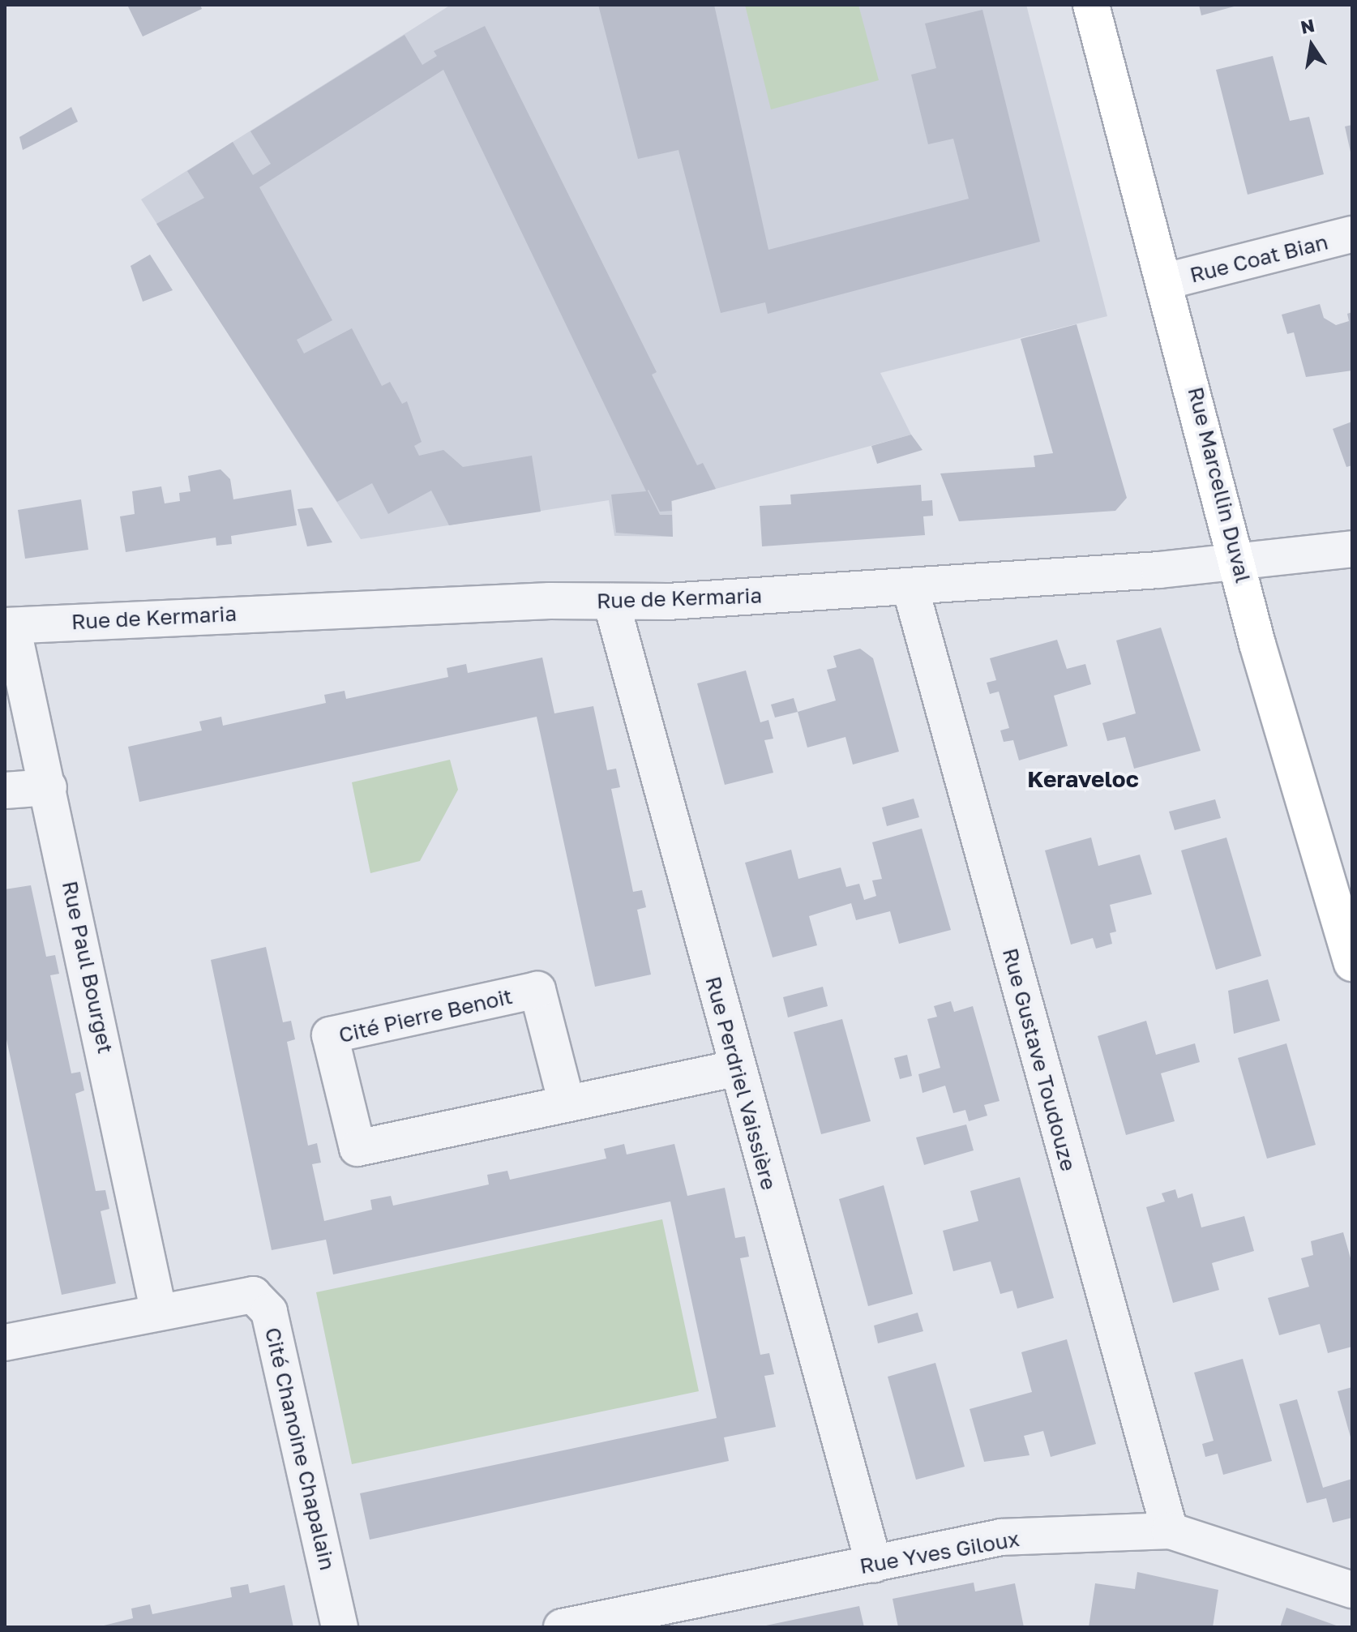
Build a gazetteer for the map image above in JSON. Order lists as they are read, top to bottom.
{
  "streets": {
    "main road": ["Rue Marcellin Duval"],
    "street": [
      "Rue Coat Bian",
      "Rue de Kermaria",
      "Rue Paul Bourget",
      "Cité Pierre Benoit",
      "Rue Gustave Toudouze",
      "Rue Perdriel Vaissière",
      "Cité Chanoine Chapalain",
      "Rue Yves Giloux"
    ]
  },
  "crossings": [
    ["Rue Coat Bian", "Rue Marcellin Duval"],
    ["Rue Marcellin Duval", "Rue de Kermaria"],
    ["Rue de Kermaria", "Rue Paul Bourget"],
    ["Rue de Kermaria", "Rue Gustave Toudouze"],
    ["Rue de Kermaria", "Rue Perdriel Vaissière"],
    ["Rue Paul Bourget", "Cité Chanoine Chapalain"],
    ["Cité Pierre Benoit", "Rue Perdriel Vaissière"],
    ["Rue Gustave Toudouze", "Rue Yves Giloux"],
    ["Rue Perdriel Vaissière", "Rue Yves Giloux"]
  ],
  "districts": ["Keraveloc"],
  "north": "top"
}
